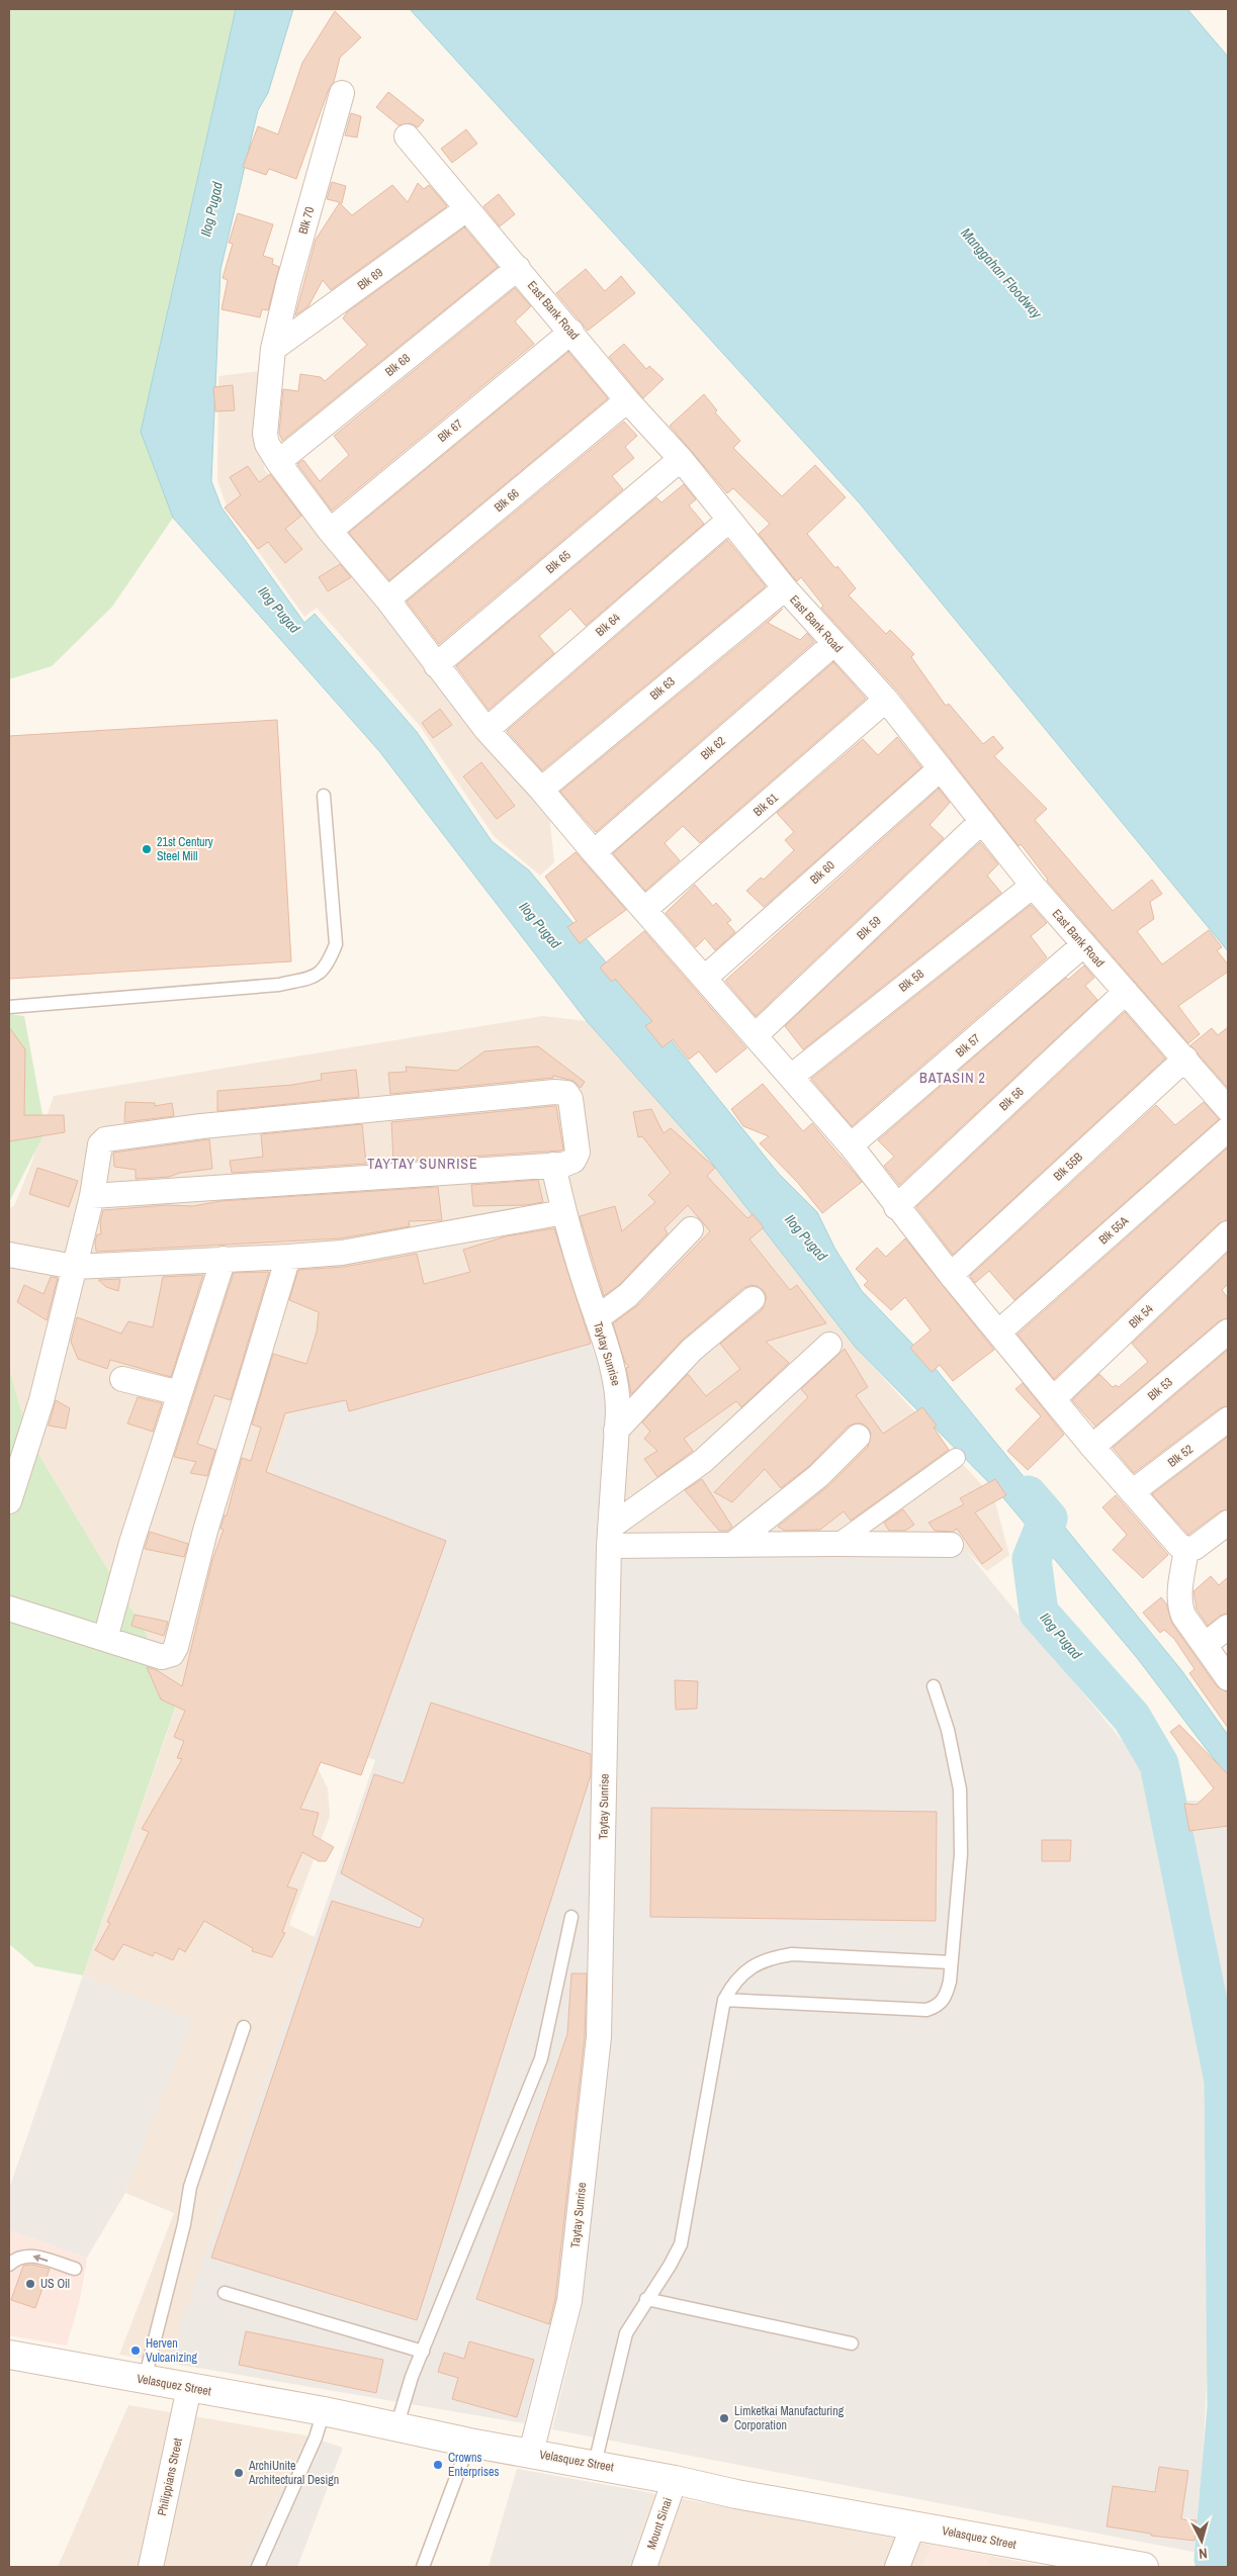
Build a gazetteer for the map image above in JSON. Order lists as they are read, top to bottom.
{
  "streets": {
    "main road": ["Velasquez Street"],
    "street": [
      "Blk 70",
      "Blk 69",
      "East Bank Road",
      "Blk 68",
      "Blk 67",
      "Blk 66",
      "Blk 65",
      "Blk 64",
      "Blk 63",
      "Blk 62",
      "Blk 61",
      "Blk 60",
      "Blk 59",
      "Blk 58",
      "Blk 57",
      "Blk 56",
      "Blk 55B",
      "Blk 55A",
      "Blk 54",
      "Taytay Sunrise",
      "Blk 53",
      "Blk 52",
      "Philippians Street",
      "Mount Sinai"
    ]
  },
  "crossings": [
    ["Blk 70", "Blk 69"],
    ["Blk 70", "Blk 68"],
    ["Blk 70", "Blk 67"],
    ["Blk 70", "Blk 66"],
    ["Blk 70", "Blk 65"],
    ["Blk 70", "Blk 64"],
    ["Blk 70", "Blk 63"],
    ["Blk 70", "Blk 62"],
    ["Blk 70", "Blk 61"],
    ["Blk 70", "Blk 60"],
    ["Blk 70", "Blk 59"],
    ["Blk 70", "Blk 58"],
    ["Blk 70", "Blk 57"],
    ["Blk 70", "Blk 56"],
    ["Blk 70", "Blk 55B"],
    ["Blk 70", "Blk 55A"],
    ["Blk 70", "Blk 54"],
    ["Blk 70", "Blk 53"],
    ["Blk 70", "Blk 52"],
    ["Blk 69", "East Bank Road"],
    ["East Bank Road", "Blk 68"],
    ["East Bank Road", "Blk 67"],
    ["East Bank Road", "Blk 66"],
    ["East Bank Road", "Blk 65"],
    ["East Bank Road", "Blk 64"],
    ["East Bank Road", "Blk 63"],
    ["East Bank Road", "Blk 62"],
    ["East Bank Road", "Blk 61"],
    ["East Bank Road", "Blk 60"],
    ["East Bank Road", "Blk 59"],
    ["East Bank Road", "Blk 58"],
    ["East Bank Road", "Blk 57"],
    ["East Bank Road", "Blk 56"],
    ["East Bank Road", "Blk 55B"],
    ["Taytay Sunrise", "Velasquez Street"],
    ["Velasquez Street", "Philippians Street"],
    ["Velasquez Street", "Mount Sinai"]
  ],
  "districts": ["BATASIN 2", "TAYTAY SUNRISE"],
  "water": ["Ilog Pugad", "Manggahan Floodway"],
  "places": [
    "21st Century Steel Mill",
    "US Oil",
    "Herven Vulcanizing",
    "Limketkai Manufacturing Corporation",
    "Crowns Enterprises",
    "ArchiUnite Architectural Design"
  ],
  "north": "bottom"
}
